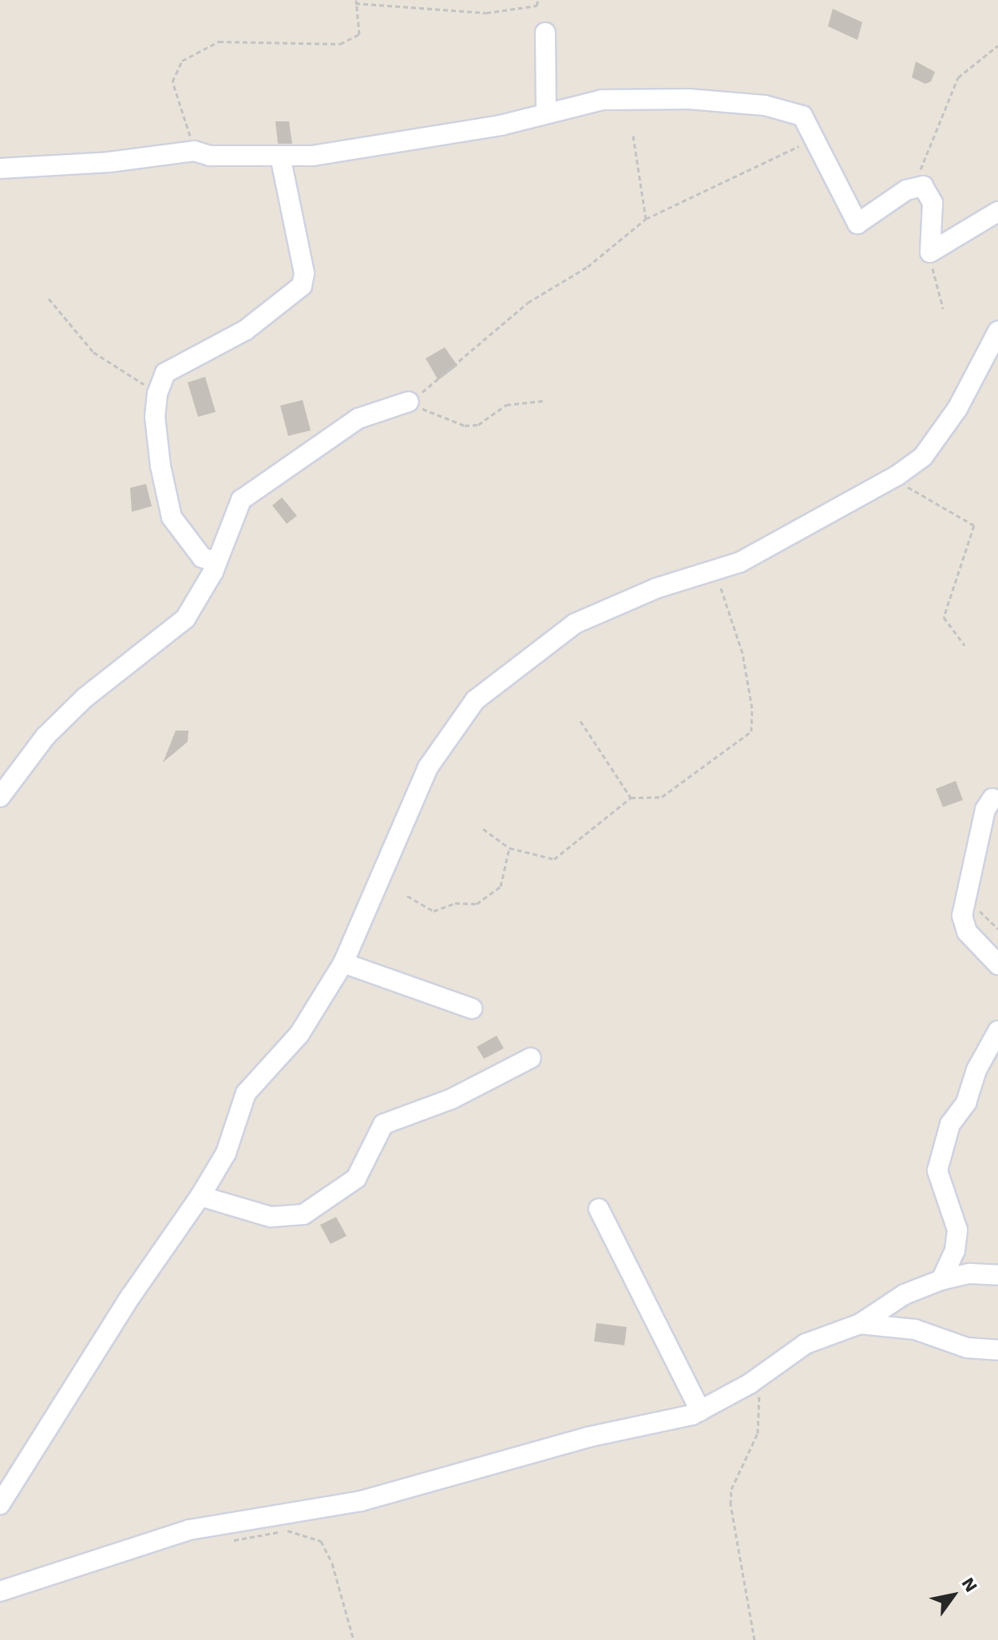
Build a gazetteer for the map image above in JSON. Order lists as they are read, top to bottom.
{
  "north": "top right"
}
